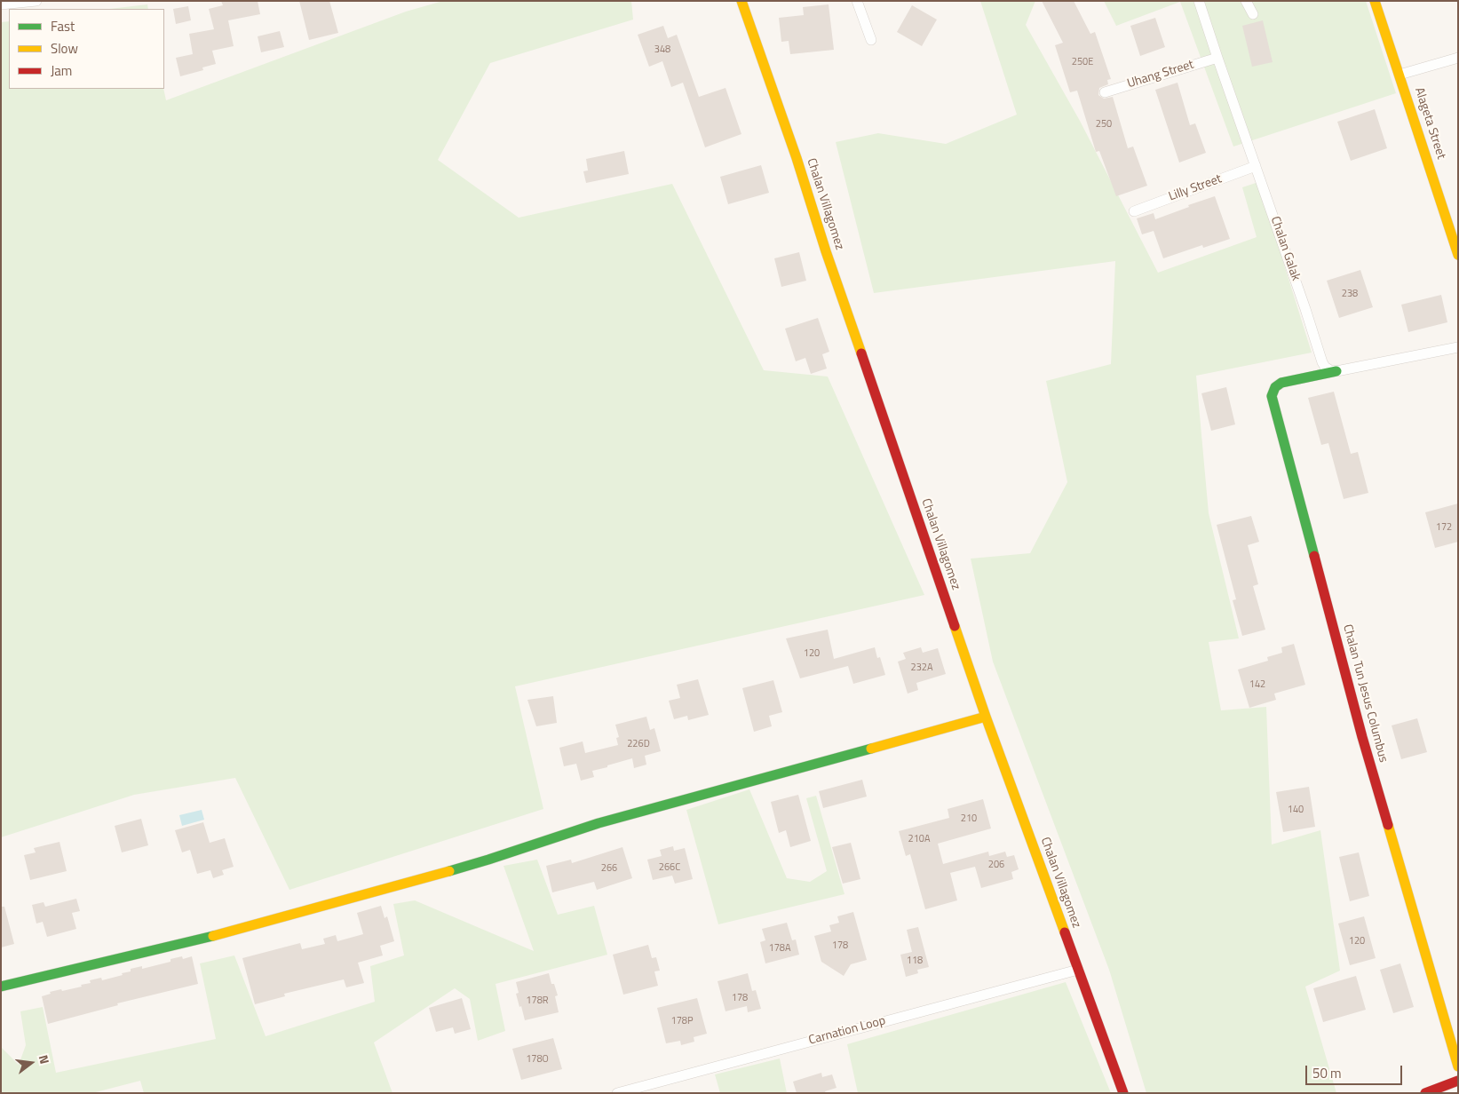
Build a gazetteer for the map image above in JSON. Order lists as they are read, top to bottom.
{
  "streets": {
    "street": [
      "Uhang Street",
      "Alageta Street",
      "Lilly Street",
      "Chalan Villagomez",
      "Chalan Galak",
      "Chalan Tun Jesus Columbus",
      "Carnation Loop"
    ]
  },
  "crossings": [
    ["Uhang Street", "Chalan Galak"],
    ["Lilly Street", "Chalan Galak"],
    ["Chalan Villagomez", "Carnation Loop"],
    ["Chalan Galak", "Chalan Tun Jesus Columbus"]
  ],
  "house_numbers": [
    "348",
    "250E",
    "250",
    "238",
    "172",
    "120",
    "232A",
    "142",
    "226D",
    "140",
    "210",
    "210A",
    "206",
    "266C",
    "266",
    "120",
    "178",
    "178A",
    "118",
    "178",
    "178R",
    "178P",
    "178O"
  ],
  "legend": ["Fast", "Slow", "Jam"],
  "scale_bar": "50 m",
  "north": "right"
}
